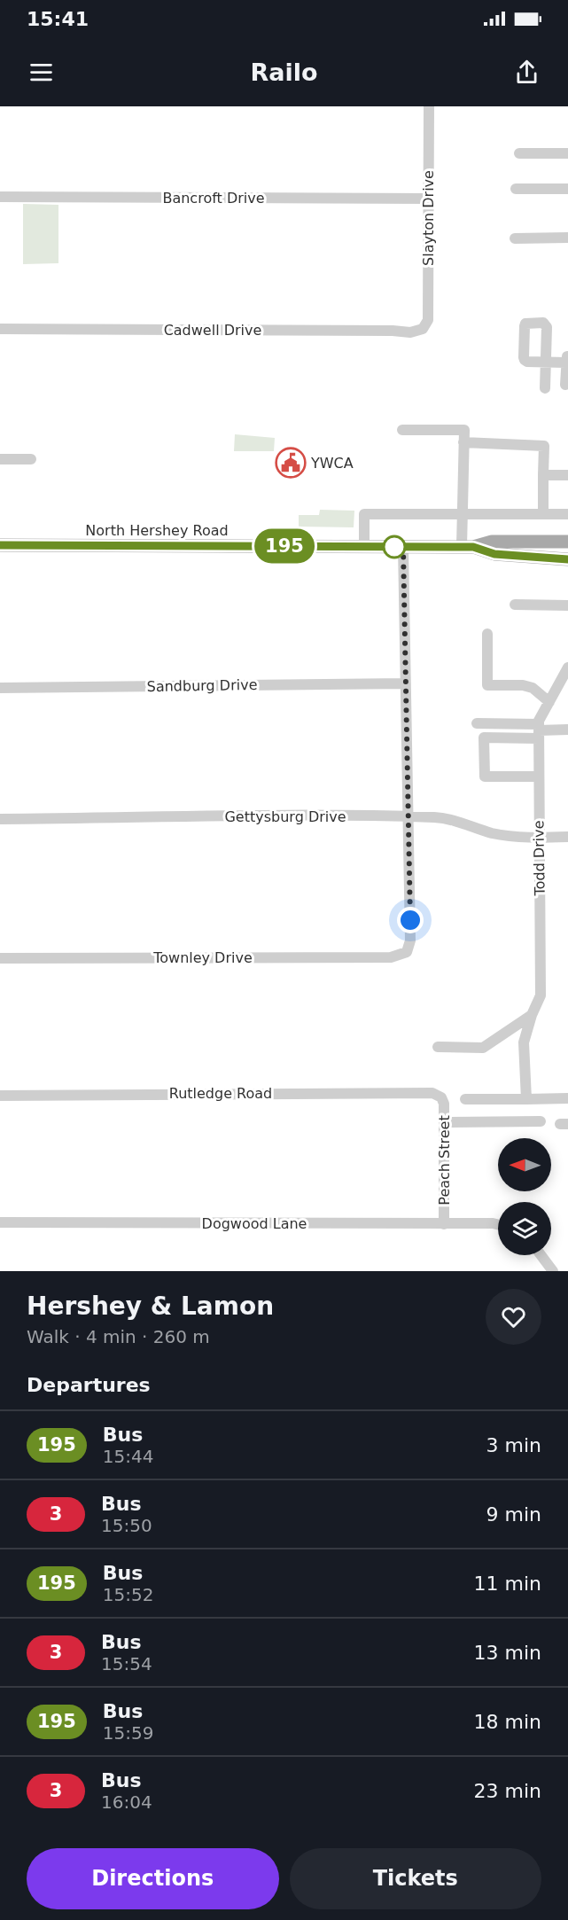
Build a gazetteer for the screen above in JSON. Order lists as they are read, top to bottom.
{
  "streets": {
    "main road": ["North Hershey Road"],
    "street": [
      "Bancroft Drive",
      "Slayton Drive",
      "Cadwell Drive",
      "Sandburg Drive",
      "Gettysburg Drive",
      "Todd Drive",
      "Townley Drive",
      "Rutledge Road",
      "Peach Street",
      "Dogwood Lane"
    ]
  },
  "crossings": [
    ["Bancroft Drive", "Slayton Drive"],
    ["Slayton Drive", "Cadwell Drive"],
    ["Gettysburg Drive", "Todd Drive"],
    ["Gettysburg Drive", "Townley Drive"],
    ["Rutledge Road", "Peach Street"],
    ["Peach Street", "Dogwood Lane"]
  ],
  "places": {
    "public building": ["YWCA"]
  },
  "lines": ["bus line 195"],
  "north": "left",
  "page": {
    "status": "15:41",
    "header": "Railo",
    "on_map": "195",
    "heading": [
      ["Hershey & Lamon", "Walk · 4 min · 260 m"],
      "Departures"
    ],
    "list": [
      {
        "mark": "195",
        "name": "Bus",
        "note": "15:44",
        "value": "3 min"
      },
      {
        "mark": "3",
        "name": "Bus",
        "note": "15:50",
        "value": "9 min"
      },
      {
        "mark": "195",
        "name": "Bus",
        "note": "15:52",
        "value": "11 min"
      },
      {
        "mark": "3",
        "name": "Bus",
        "note": "15:54",
        "value": "13 min"
      },
      {
        "mark": "195",
        "name": "Bus",
        "note": "15:59",
        "value": "18 min"
      },
      {
        "mark": "3",
        "name": "Bus",
        "note": "16:04",
        "value": "23 min"
      }
    ],
    "buttons": ["Directions", "Tickets"]
  }
}
